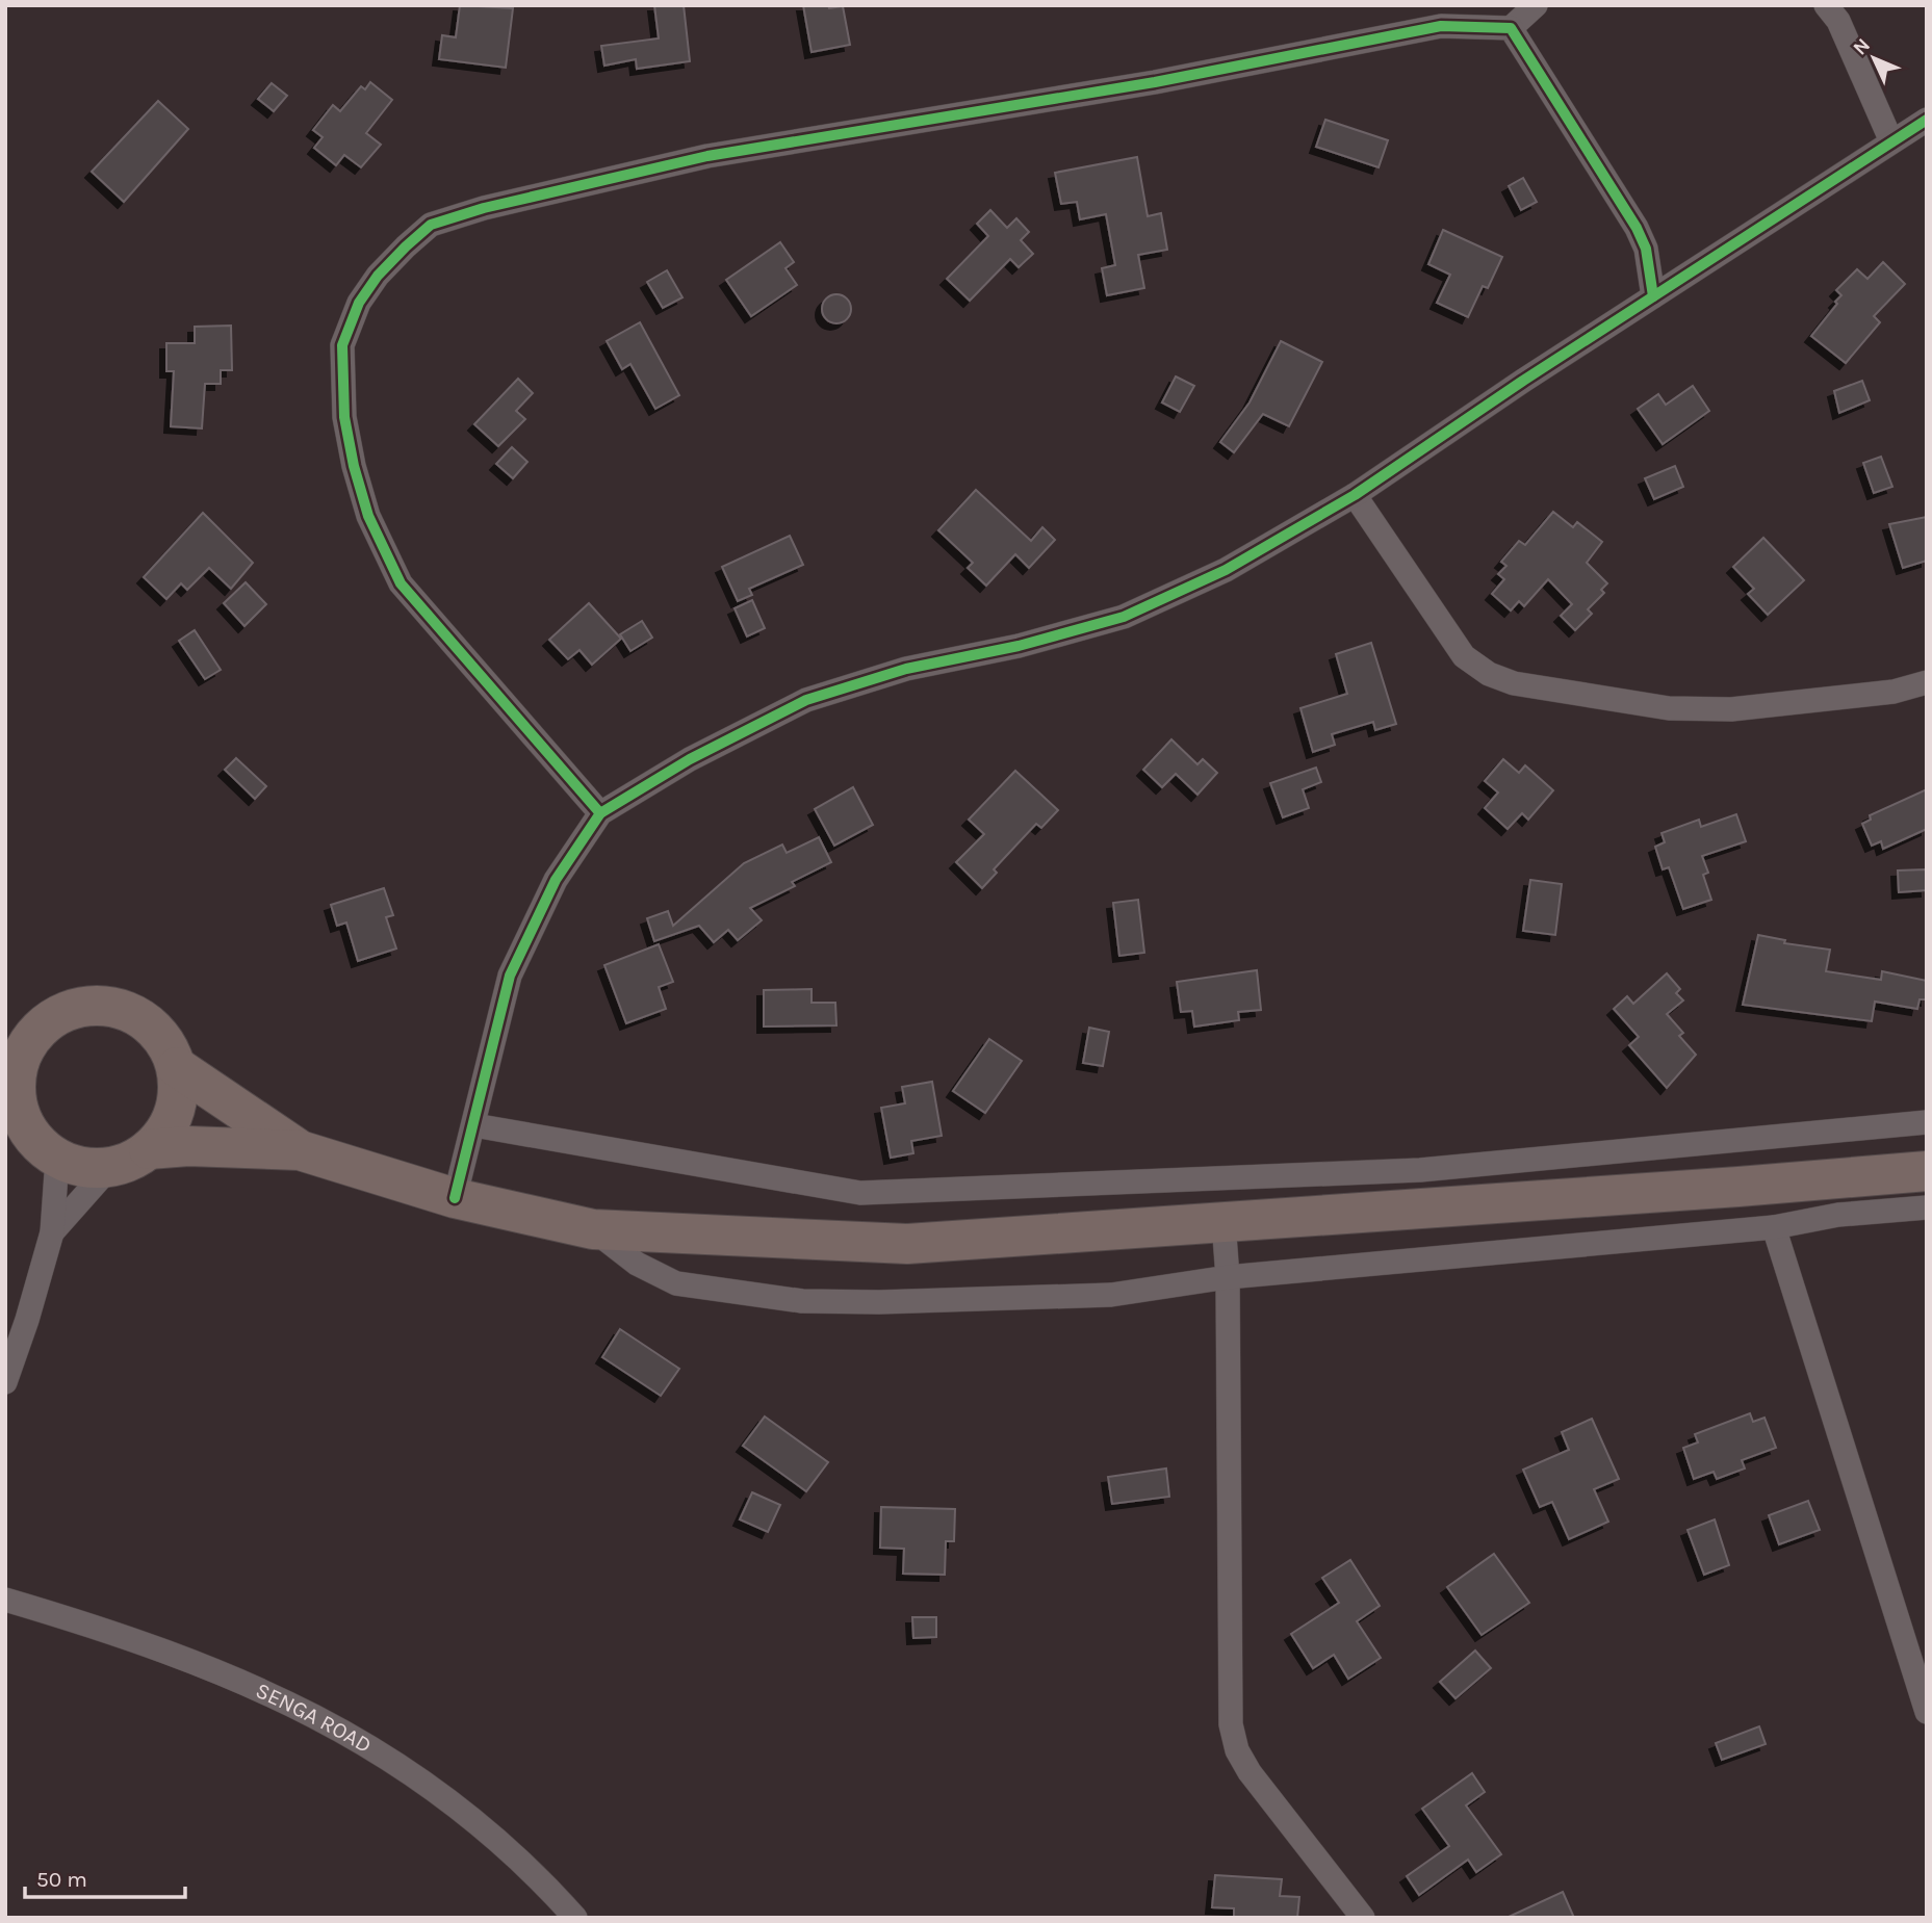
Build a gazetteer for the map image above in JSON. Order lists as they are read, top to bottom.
{
  "streets": {
    "street": ["SENGA ROAD"]
  },
  "scale_bar": "50 m",
  "north": "top left"
}
